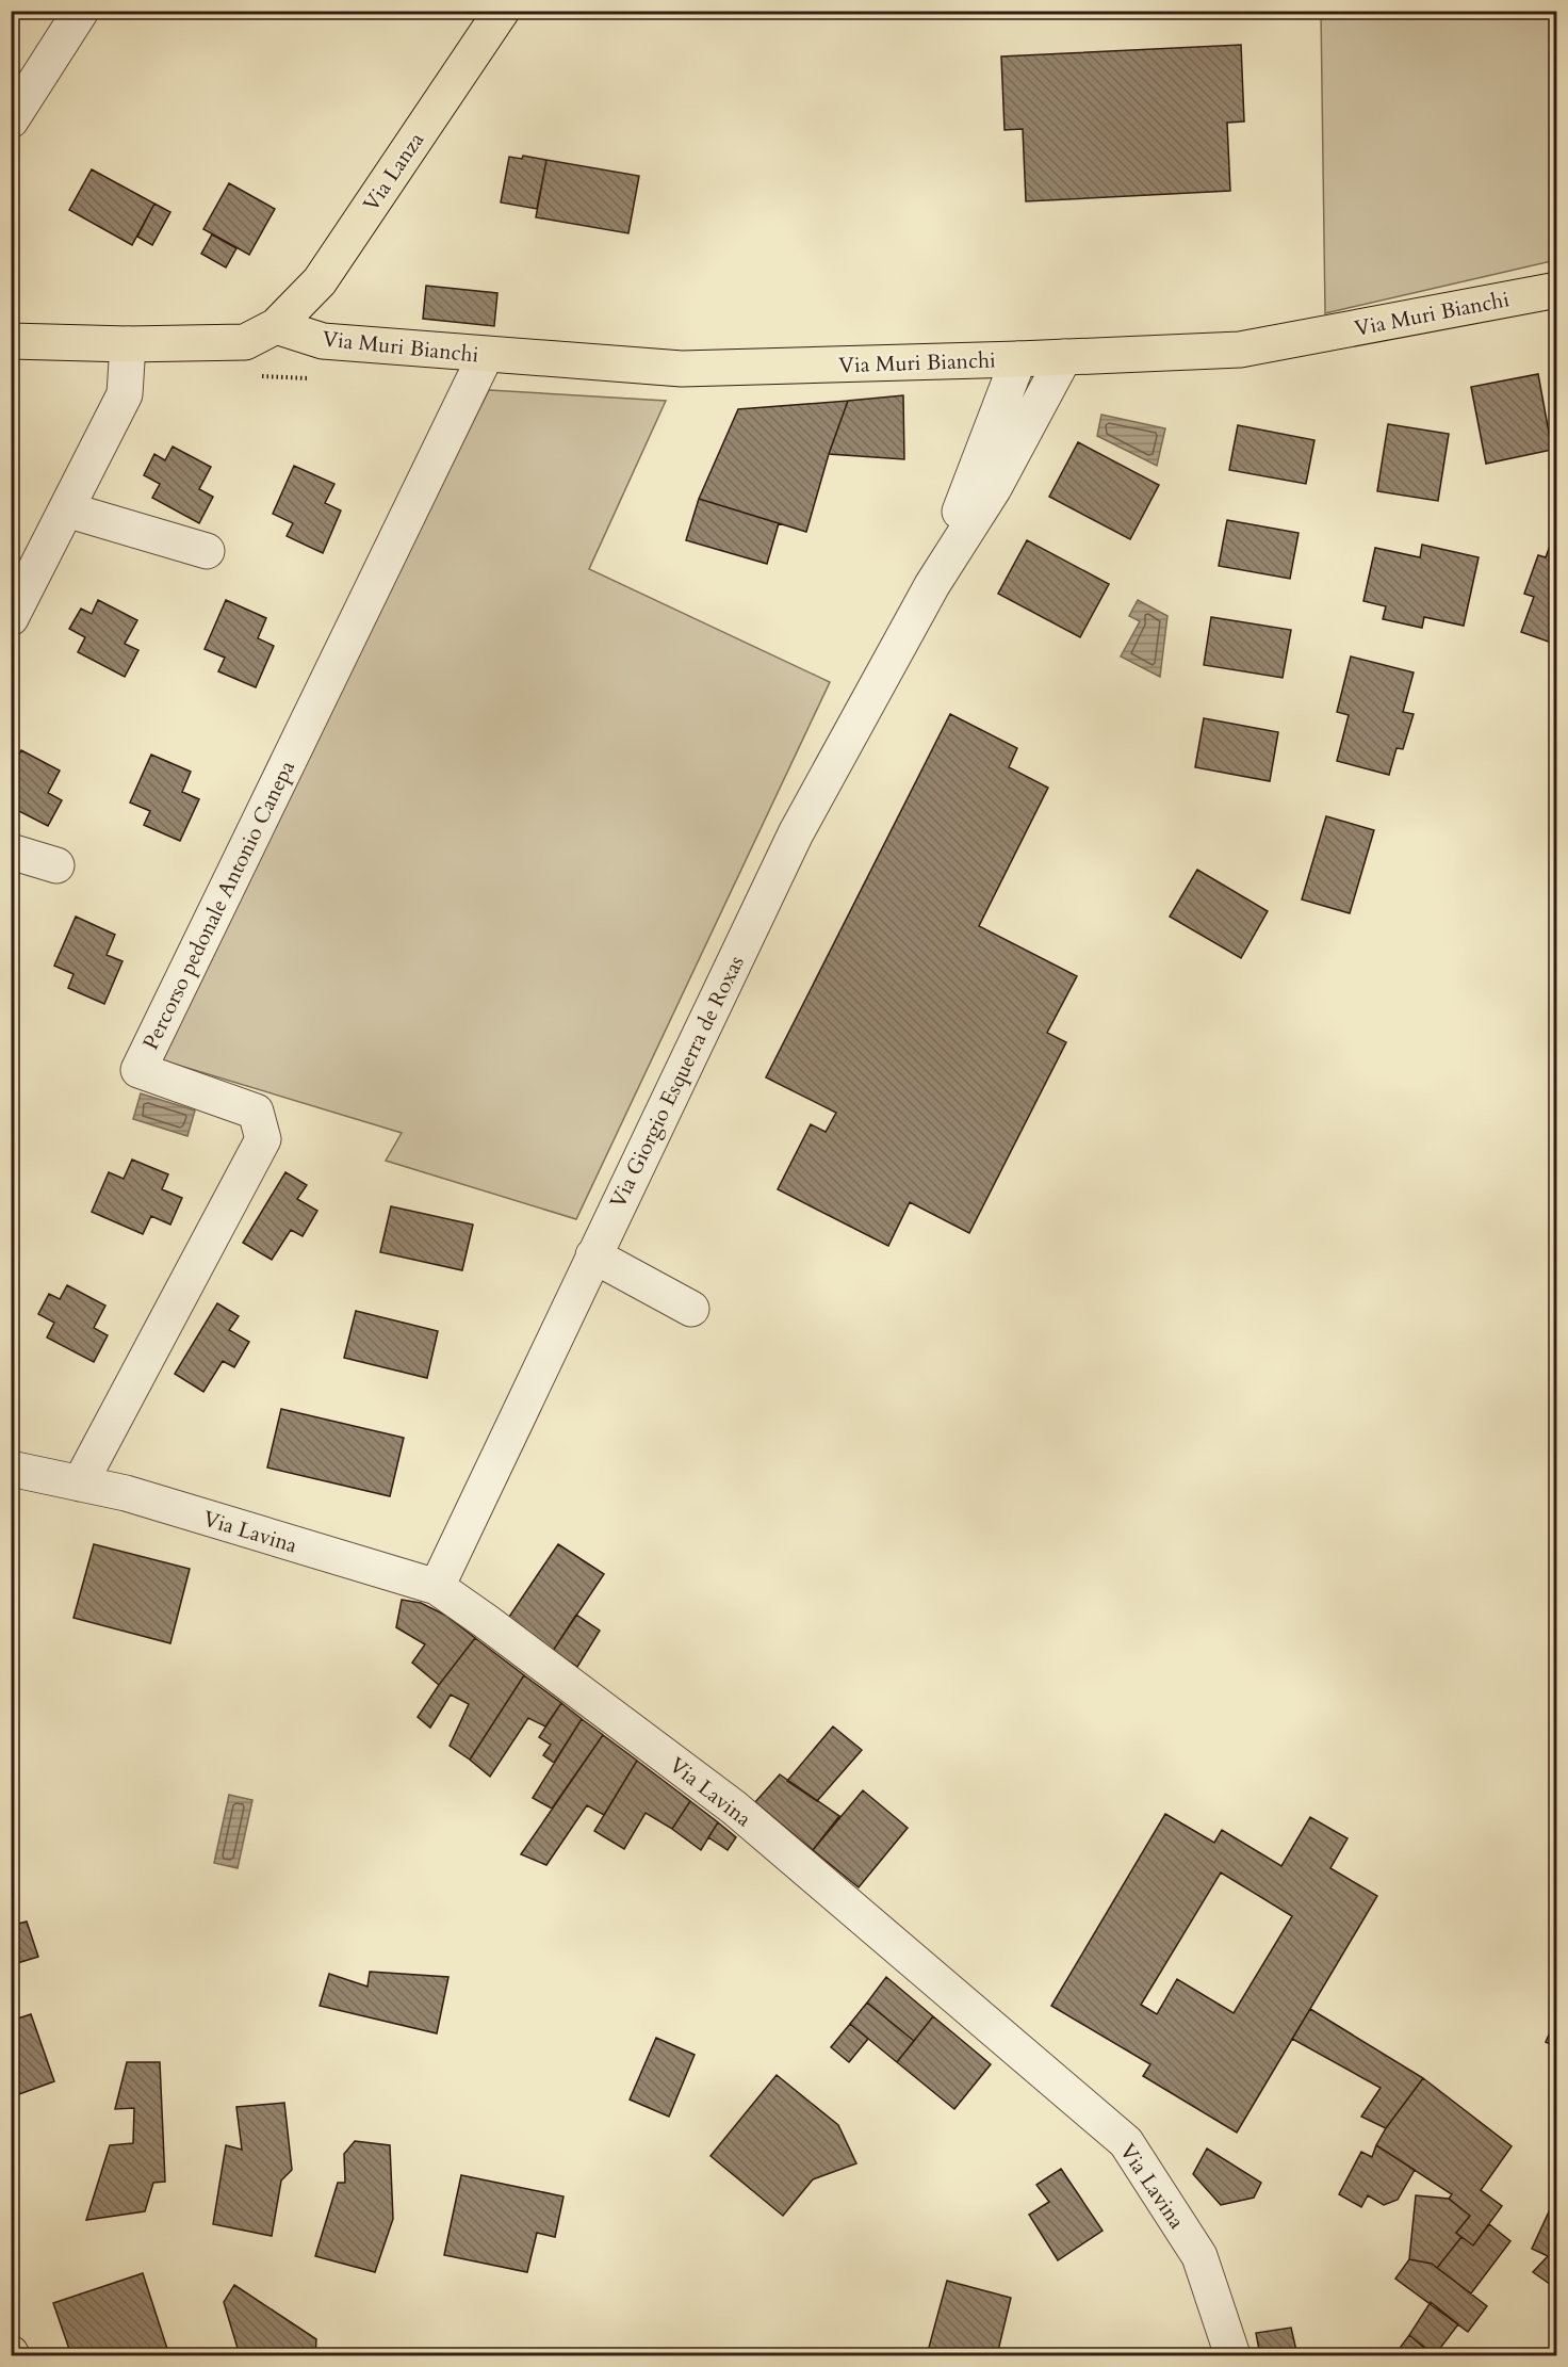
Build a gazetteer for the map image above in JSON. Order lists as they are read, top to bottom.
{
  "streets": {
    "main road": ["Via Lanza", "Via Muri Bianchi"],
    "street": ["Percorso pedonale Antonio Canepa", "Via Giorgio Esquerra de Roxas", "Via Lavina"]
  },
  "crossings": [
    ["Via Lanza", "Via Muri Bianchi"],
    ["Via Muri Bianchi", "Percorso pedonale Antonio Canepa"],
    ["Percorso pedonale Antonio Canepa", "Via Lavina"],
    ["Via Giorgio Esquerra de Roxas", "Via Lavina"]
  ]
}
